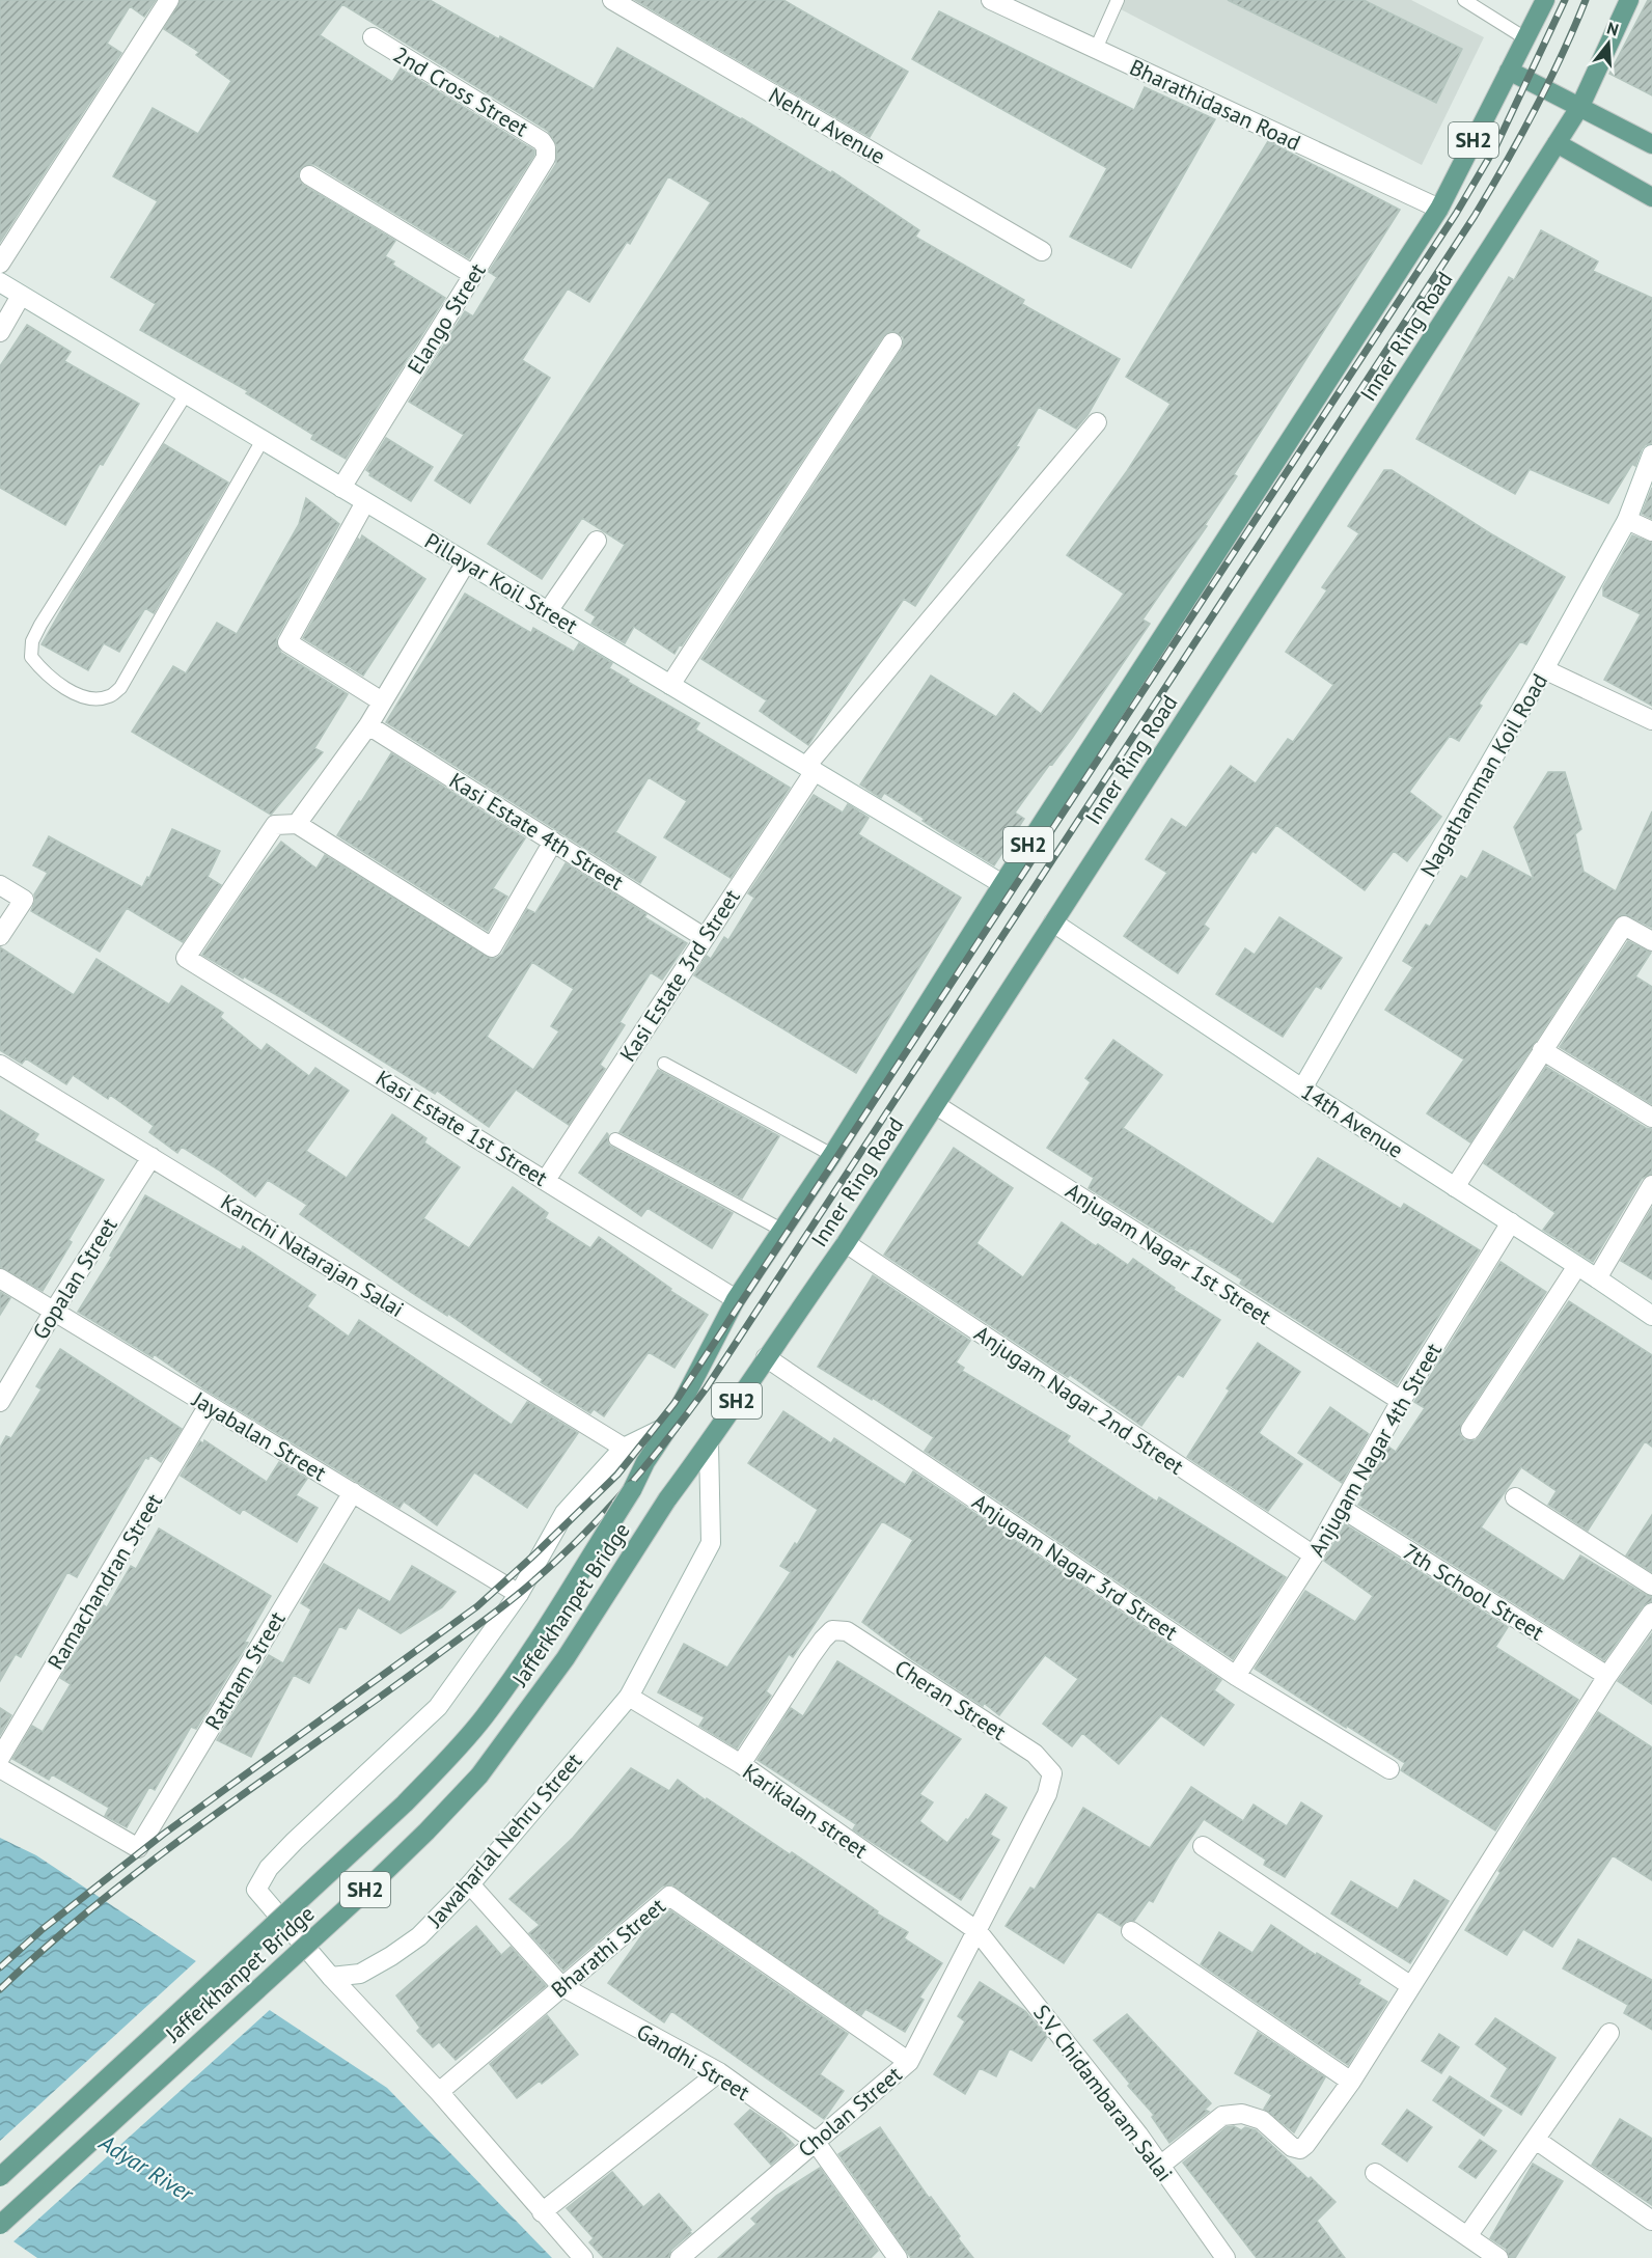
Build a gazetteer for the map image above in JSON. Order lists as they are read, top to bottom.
{
  "streets": {
    "main road": ["SH2", "Inner Ring Road", "Jafferkhanpet Bridge"],
    "street": [
      "2nd Cross Street",
      "Bharathidasan Road",
      "Nehru Avenue",
      "Elango Street",
      "Pillayar Koil Street",
      "Nagathamman Koil Road",
      "Kasi Estate 4th Street",
      "Kasi Estate 3rd Street",
      "14th Avenue",
      "Kasi Estate 1st Street",
      "Anjugam Nagar 1st Street",
      "Kanchi Natarajan Salai",
      "Gopalan Street",
      "Anjugam Nagar 2nd Street",
      "Jayabalan Street",
      "Anjugam Nagar 4th Street",
      "Anjugam Nagar 3rd Street",
      "Ramachandran Street",
      "7th School Street",
      "Ratnam Street",
      "Cheran Street",
      "Karikalan street",
      "Jawaharlal Nehru Street",
      "Bharathi Street",
      "Gandhi Street",
      "S.V. Chidambaram Salai",
      "Cholan Street"
    ]
  },
  "crossings": [
    ["2nd Cross Street", "Elango Street"],
    ["Bharathidasan Road", "Inner Ring Road"],
    ["Elango Street", "Pillayar Koil Street"],
    ["Inner Ring Road", "Pillayar Koil Street"],
    ["Inner Ring Road", "14th Avenue"],
    ["Inner Ring Road", "Kasi Estate 1st Street"],
    ["Inner Ring Road", "Anjugam Nagar 1st Street"],
    ["Inner Ring Road", "Anjugam Nagar 2nd Street"],
    ["Inner Ring Road", "Anjugam Nagar 3rd Street"],
    ["Inner Ring Road", "Jafferkhanpet Bridge"],
    ["Inner Ring Road", "Jawaharlal Nehru Street"],
    ["Pillayar Koil Street", "Kasi Estate 3rd Street"],
    ["Nagathamman Koil Road", "14th Avenue"],
    ["Kasi Estate 4th Street", "Kasi Estate 3rd Street"],
    ["Kasi Estate 3rd Street", "Kasi Estate 1st Street"],
    ["14th Avenue", "Anjugam Nagar 4th Street"],
    ["Anjugam Nagar 1st Street", "Anjugam Nagar 4th Street"],
    ["Kanchi Natarajan Salai", "Gopalan Street"],
    ["Gopalan Street", "Jayabalan Street"],
    ["Anjugam Nagar 2nd Street", "Anjugam Nagar 4th Street"],
    ["Jayabalan Street", "Ramachandran Street"],
    ["Jayabalan Street", "Ratnam Street"],
    ["Anjugam Nagar 4th Street", "Anjugam Nagar 3rd Street"],
    ["Anjugam Nagar 4th Street", "7th School Street"],
    ["Cheran Street", "Karikalan street"],
    ["Cheran Street", "S.V. Chidambaram Salai"],
    ["Cheran Street", "Cholan Street"],
    ["Karikalan street", "Jawaharlal Nehru Street"],
    ["Karikalan street", "S.V. Chidambaram Salai"],
    ["Karikalan street", "Cholan Street"],
    ["Jawaharlal Nehru Street", "Gandhi Street"],
    ["Bharathi Street", "Gandhi Street"],
    ["Bharathi Street", "Cholan Street"],
    ["Gandhi Street", "Cholan Street"],
    ["S.V. Chidambaram Salai", "Cholan Street"]
  ],
  "water": ["Adyar River"],
  "north": "top"
}
